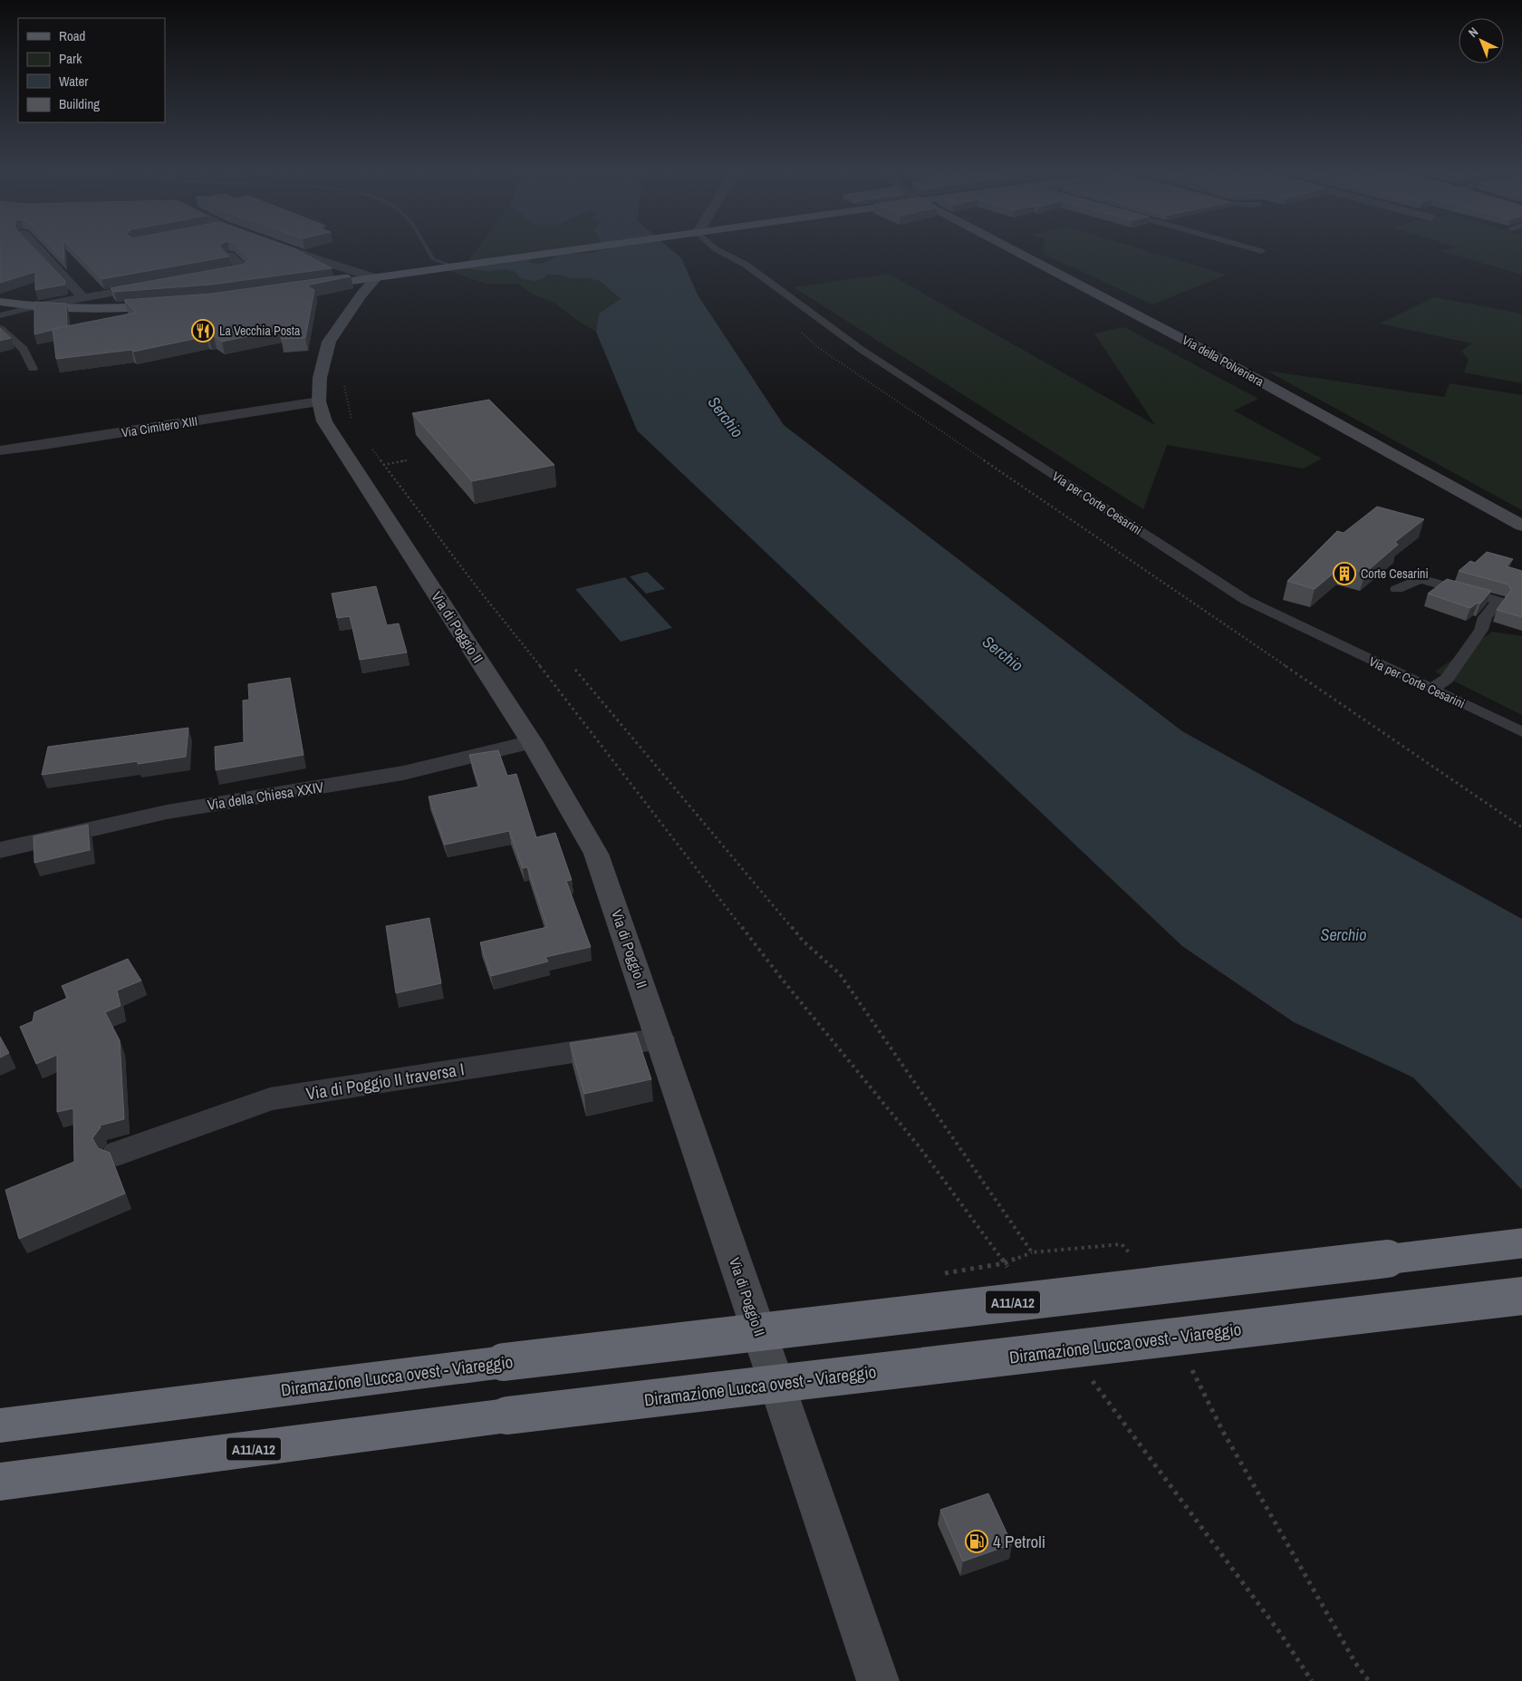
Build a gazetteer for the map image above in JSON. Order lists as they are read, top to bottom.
{
  "streets": {
    "highway": ["A11/A12", "Diramazione Lucca ovest - Viareggio"],
    "main road": ["Via della Polveriera", "Via di Poggio II"],
    "street": ["Via Cimitero XIII", "Via della Chiesa XXIV", "Via di Poggio II traversa I"],
    "lane": ["Via per Corte Cesarini"]
  },
  "crossings": [
    ["Via Cimitero XIII", "Via di Poggio II"],
    ["Via di Poggio II", "Via della Chiesa XXIV"],
    ["Via di Poggio II", "Via di Poggio II traversa I"]
  ],
  "water": ["Serchio"],
  "places": {
    "restaurant": ["La Vecchia Posta"],
    "building": ["Corte Cesarini"],
    "fuel station": ["4 Petroli"]
  },
  "legend": [
    "Road",
    "Park",
    "Water",
    "Building"
  ],
  "north": "top left"
}
